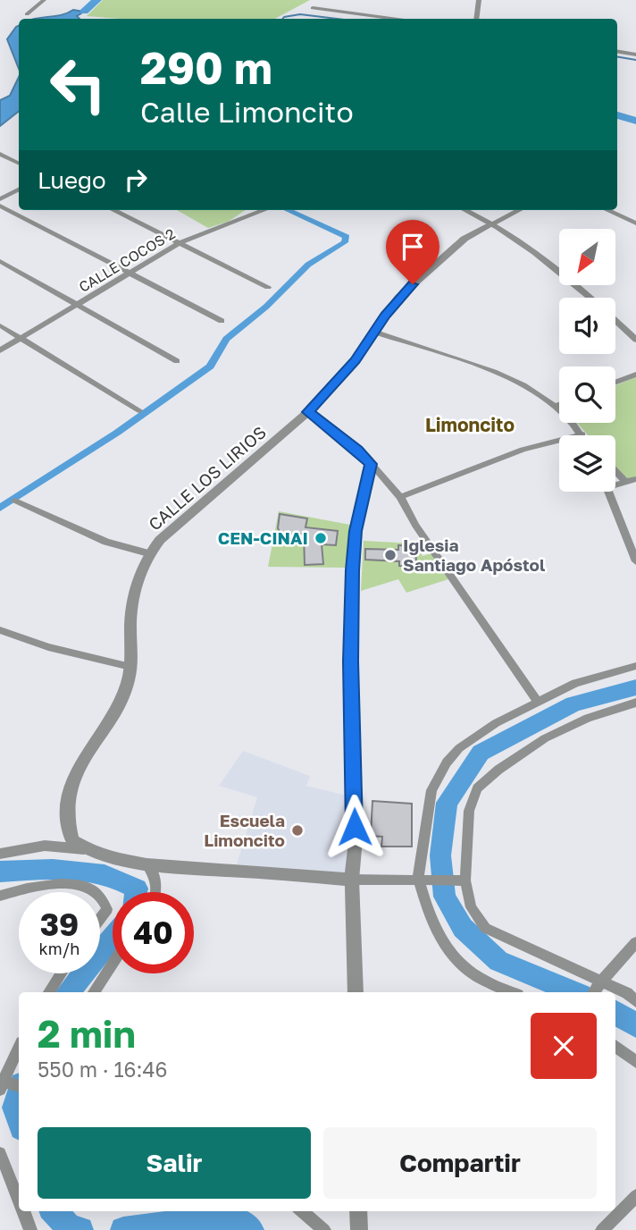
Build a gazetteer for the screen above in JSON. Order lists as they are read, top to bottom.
{
  "streets": {
    "street": ["CALLE COCOS 2", "CALLE LOS LIRIOS"]
  },
  "districts": ["Limoncito"],
  "places": ["CEN-CINAI", "Iglesia Santiago Apóstol", "Escuela Limoncito"],
  "north": "bottom left",
  "page": {
    "turn": ["290 m", "Calle Limoncito"],
    "then": "Luego",
    "speed": "39 km/h",
    "limit": "40",
    "heading": ["2 min", "550 m · 16:46"],
    "buttons": ["Salir", "Compartir"]
  }
}
